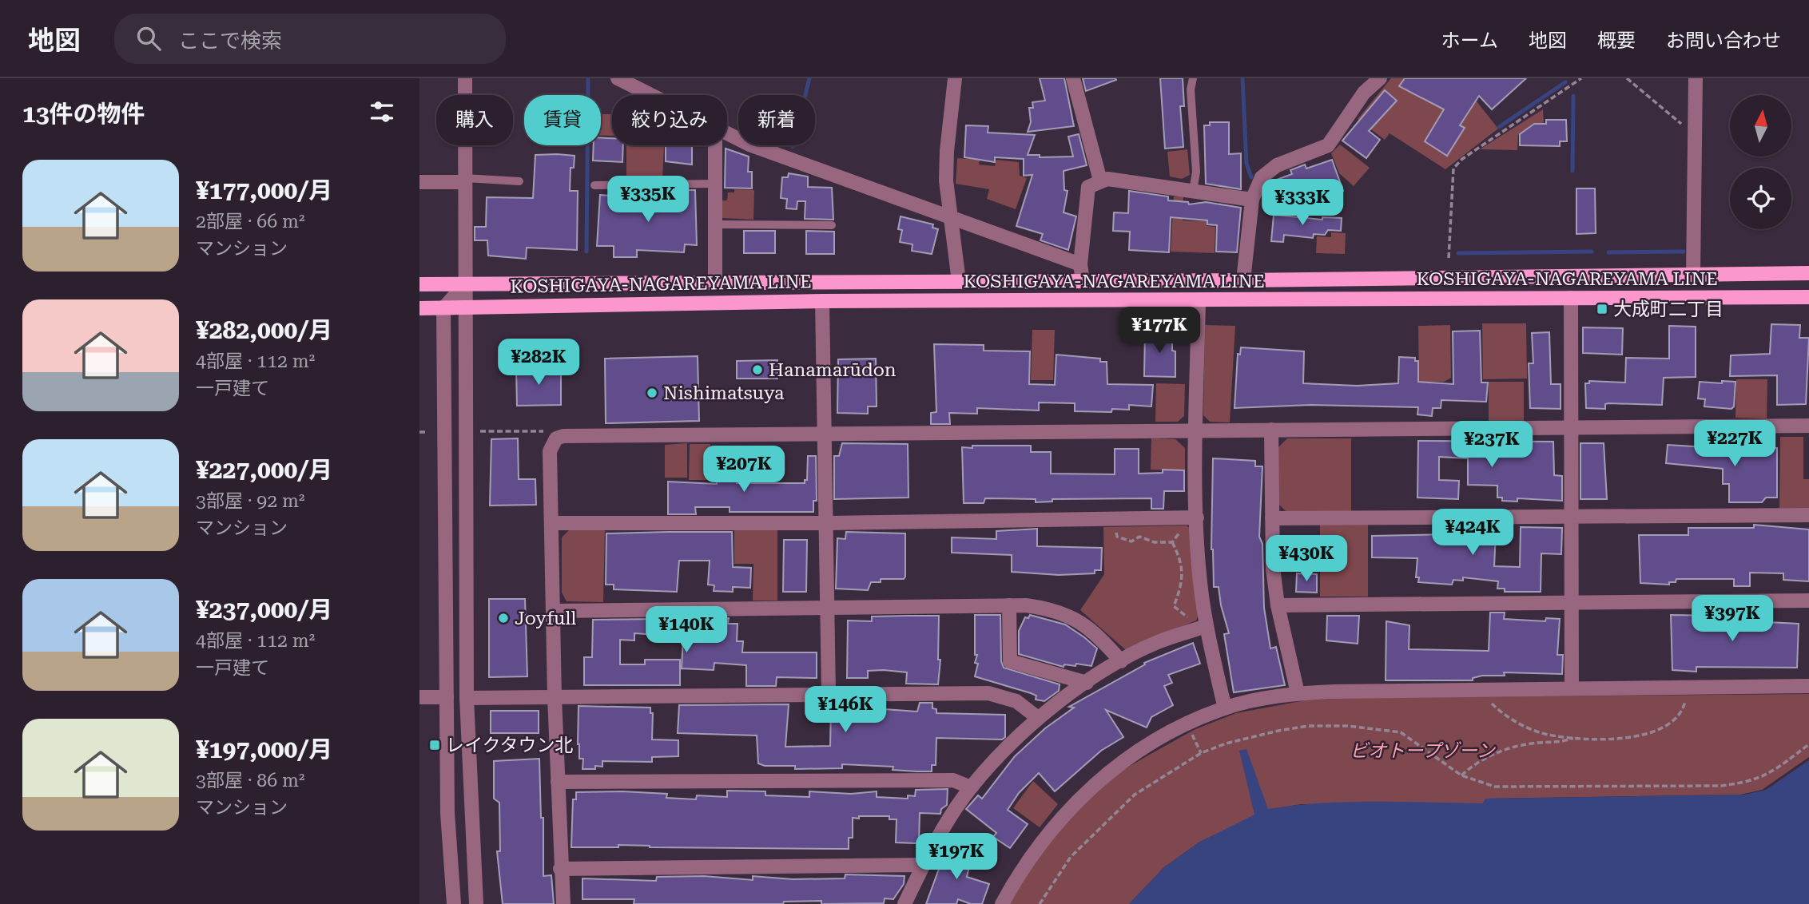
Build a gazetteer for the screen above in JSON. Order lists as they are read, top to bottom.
{
  "streets": {
    "main road": ["KOSHIGAYA-NAGAREYAMA LINE"]
  },
  "parks": ["ビオトープゾーン"],
  "places": {
    "transit": ["大成町二丁目", "レイクタウン北"],
    "other": ["Hanamarūdon", "Nishimatsuya", "Joyfull"]
  },
  "north": "top",
  "page": {
    "header": "地図",
    "search": "ここで検索",
    "nav": [
      "ホーム",
      "地図",
      "概要",
      "お問い合わせ"
    ],
    "heading": "13件の物件",
    "chip": [
      "購入",
      "賃貸",
      "絞り込み",
      "新着"
    ],
    "list": [
      {
        "name": "¥177,000/月",
        "note": "2部屋 · 66 m² · マンション"
      },
      {
        "name": "¥282,000/月",
        "note": "4部屋 · 112 m² · 一戸建て"
      },
      {
        "name": "¥227,000/月",
        "note": "3部屋 · 92 m² · マンション"
      },
      {
        "name": "¥237,000/月",
        "note": "4部屋 · 112 m² · 一戸建て"
      },
      {
        "name": "¥197,000/月",
        "note": "3部屋 · 86 m² · マンション"
      }
    ],
    "price": [
      "¥335K",
      "¥333K",
      "¥177K",
      "¥282K",
      "¥227K",
      "¥237K",
      "¥207K",
      "¥424K",
      "¥430K",
      "¥397K",
      "¥140K",
      "¥146K",
      "¥197K"
    ]
  }
}
